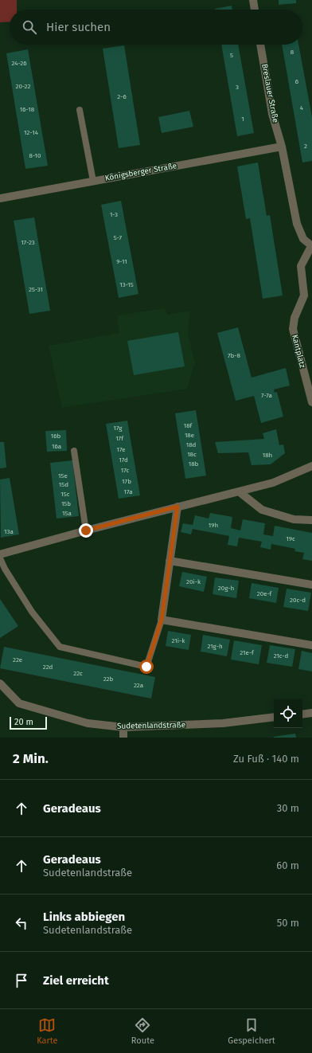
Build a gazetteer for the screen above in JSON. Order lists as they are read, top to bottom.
{
  "streets": {
    "street": [
      "Breslauer Straße",
      "Königsberger Straße",
      "Kantplatz",
      "Sudetenlandstraße"
    ]
  },
  "crossings": [
    ["Breslauer Straße", "Königsberger Straße"],
    ["Breslauer Straße", "Kantplatz"],
    ["Königsberger Straße", "Kantplatz"]
  ],
  "house_numbers": [
    "8",
    "5",
    "24-26",
    "6",
    "20-22",
    "3",
    "2-6",
    "4",
    "16-18",
    "1",
    "12-14",
    "2",
    "8-10",
    "1-3",
    "5-7",
    "17-23",
    "9-11",
    "13-15",
    "25-31",
    "7b-8",
    "7-7a",
    "18f",
    "17g",
    "18e",
    "16b",
    "17f",
    "18d",
    "16a",
    "17e",
    "18c",
    "18h",
    "17d",
    "18b",
    "17c",
    "15e",
    "17b",
    "15d",
    "17a",
    "15c",
    "15b",
    "15a",
    "19h",
    "13a",
    "19c",
    "20i-k",
    "20g-h",
    "20e-f",
    "20c-d",
    "21i-k",
    "21g-h",
    "21e-f",
    "21c-d",
    "22e",
    "22d",
    "22c",
    "22b",
    "22a"
  ],
  "scale_bar": "20 m",
  "page": {
    "search": "Hier suchen",
    "scale": "20 m",
    "heading": ["2 Min.", "Zu Fuß · 140 m"],
    "list": [
      ["Geradeaus", "30 m"],
      ["Geradeaus", "Sudetenlandstraße", "60 m"],
      ["Links abbiegen", "Sudetenlandstraße", "50 m"],
      "Ziel erreicht"
    ],
    "nav": ["Karte", "Route", "Gespeichert"]
  }
}
